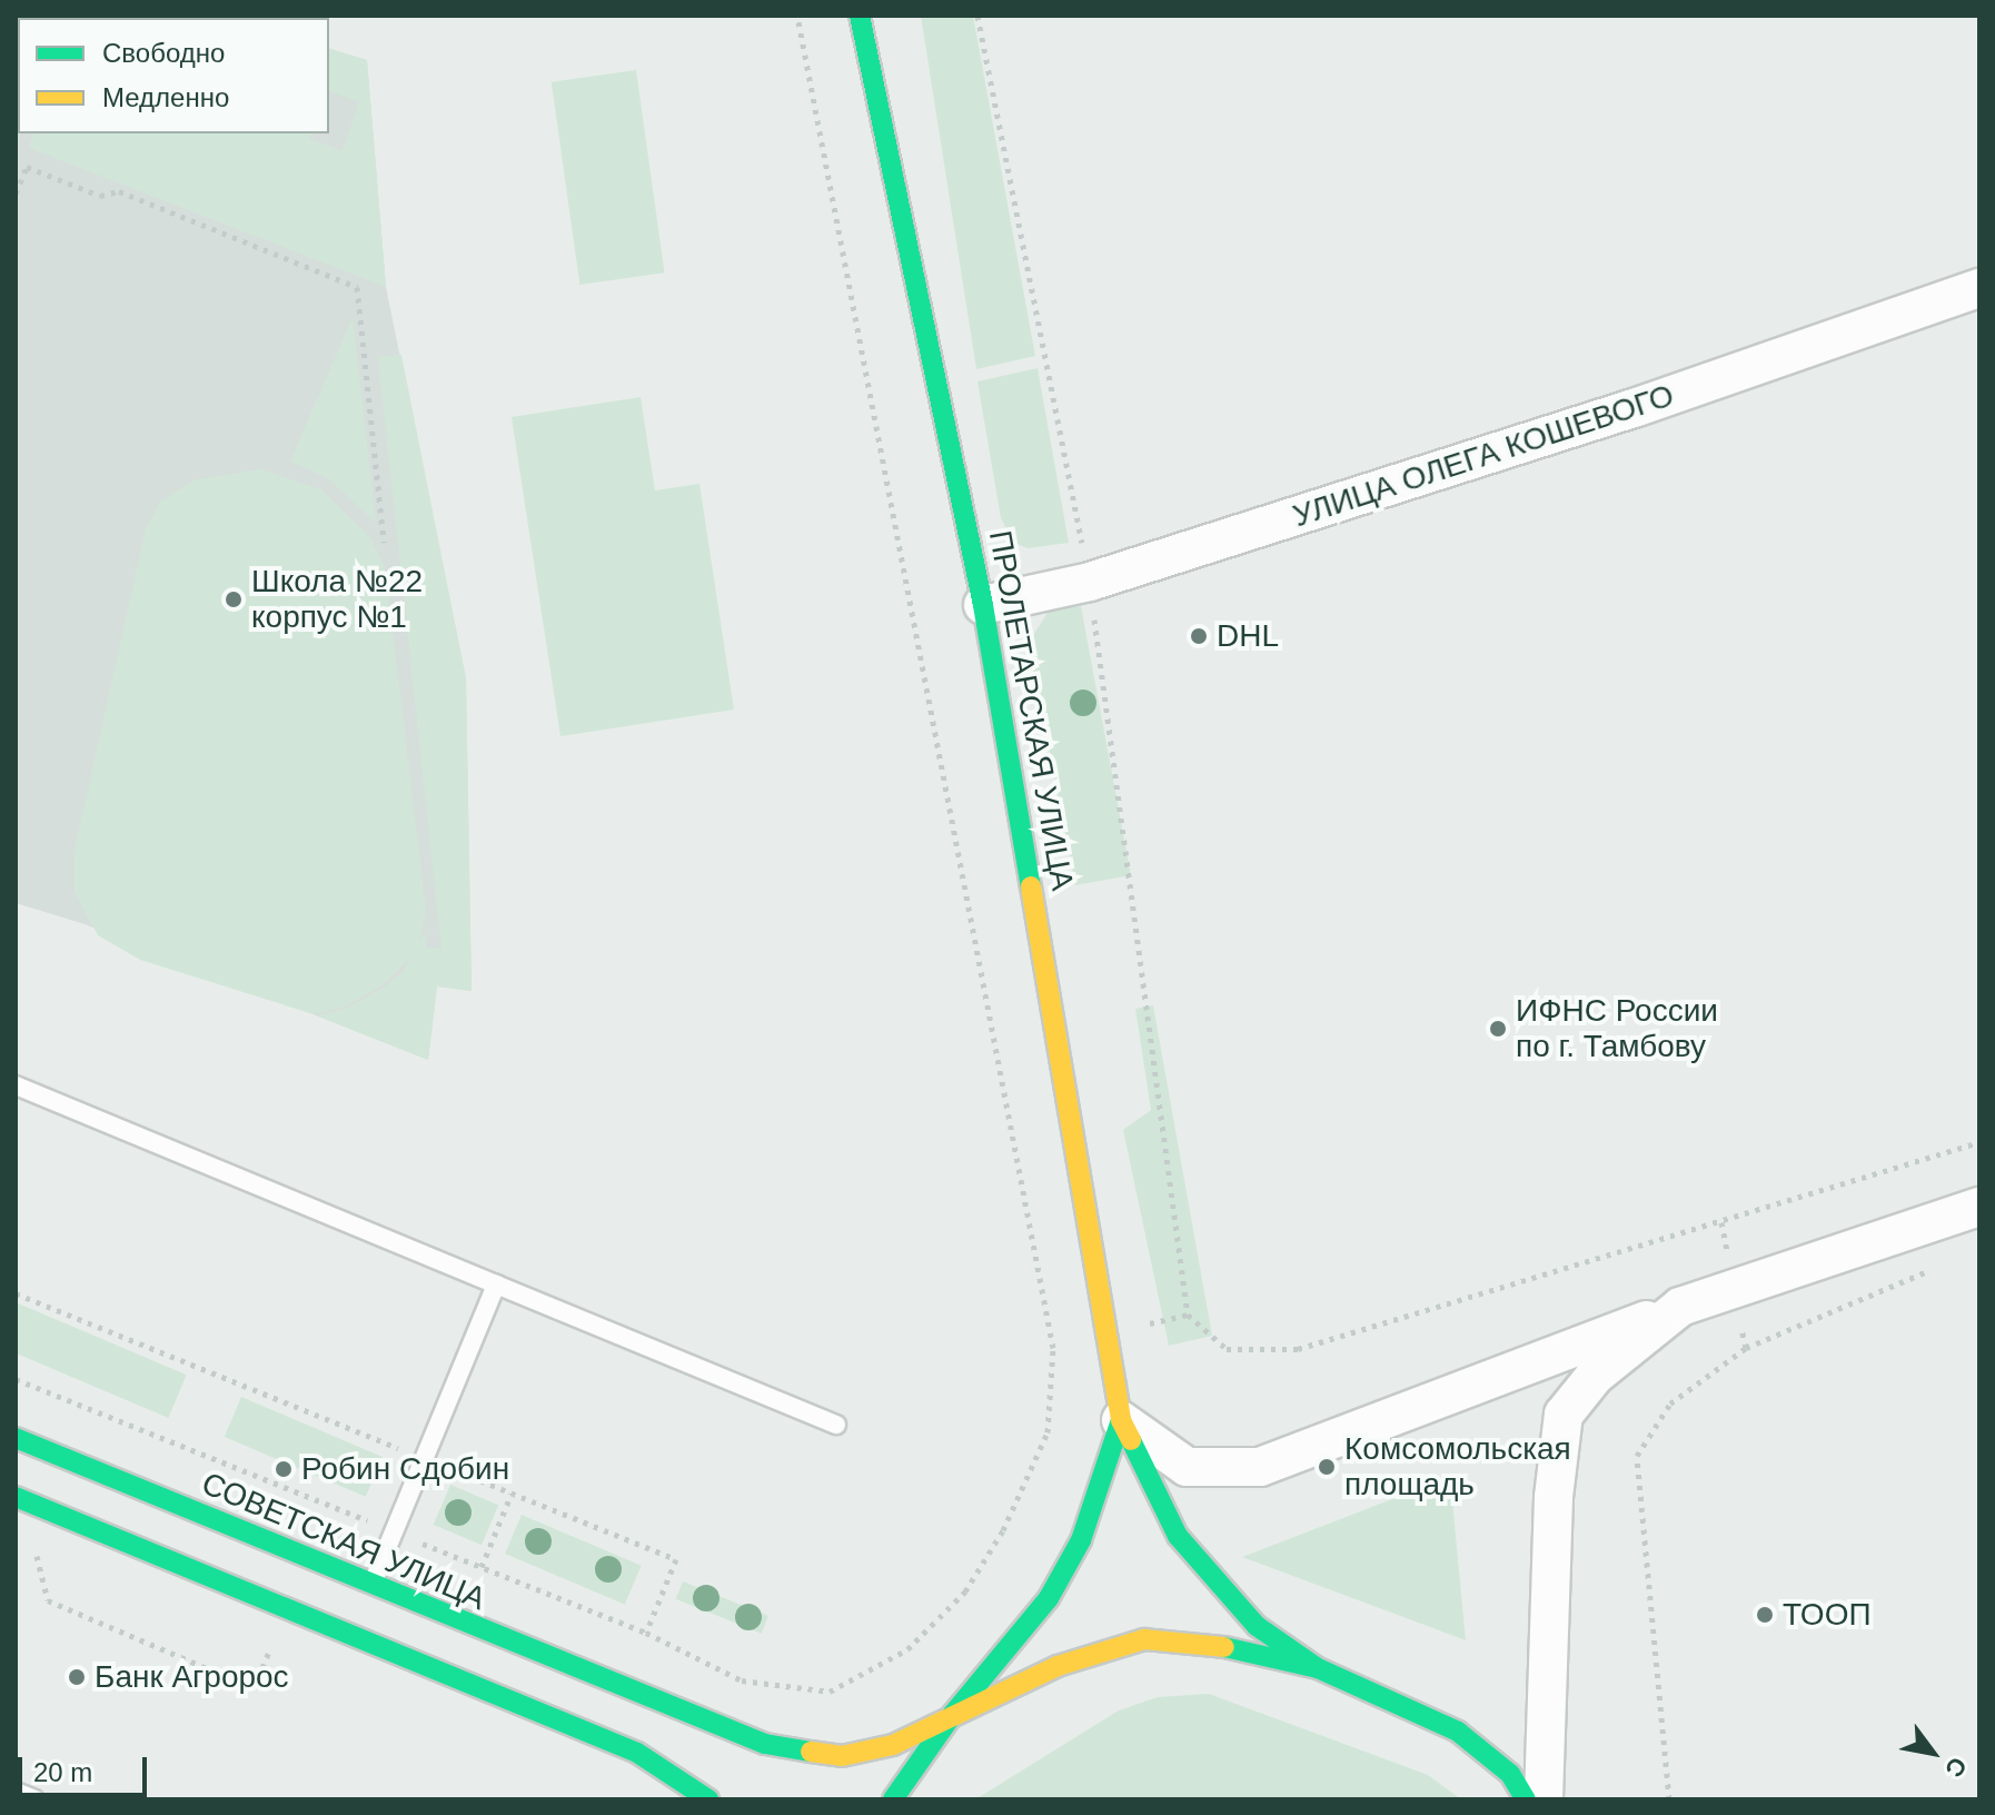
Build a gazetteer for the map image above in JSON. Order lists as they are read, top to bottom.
{
  "streets": {
    "main road": ["ПРОЛЕТАРСКАЯ УЛИЦА", "СОВЕТСКАЯ УЛИЦА"],
    "street": ["УЛИЦА ОЛЕГА КОШЕВОГО"]
  },
  "crossings": [
    ["УЛИЦА ОЛЕГА КОШЕВОГО", "ПРОЛЕТАРСКАЯ УЛИЦА"]
  ],
  "places": [
    "Школа №22 корпус №1",
    "DHL",
    "ИФНС России по г. Тамбову",
    "Комсомольская площадь",
    "Робин Сдобин",
    "ТООП",
    "Банк Агророс"
  ],
  "legend": ["Свободно", "Медленно"],
  "scale_bar": "20 m",
  "north": "bottom right"
}
